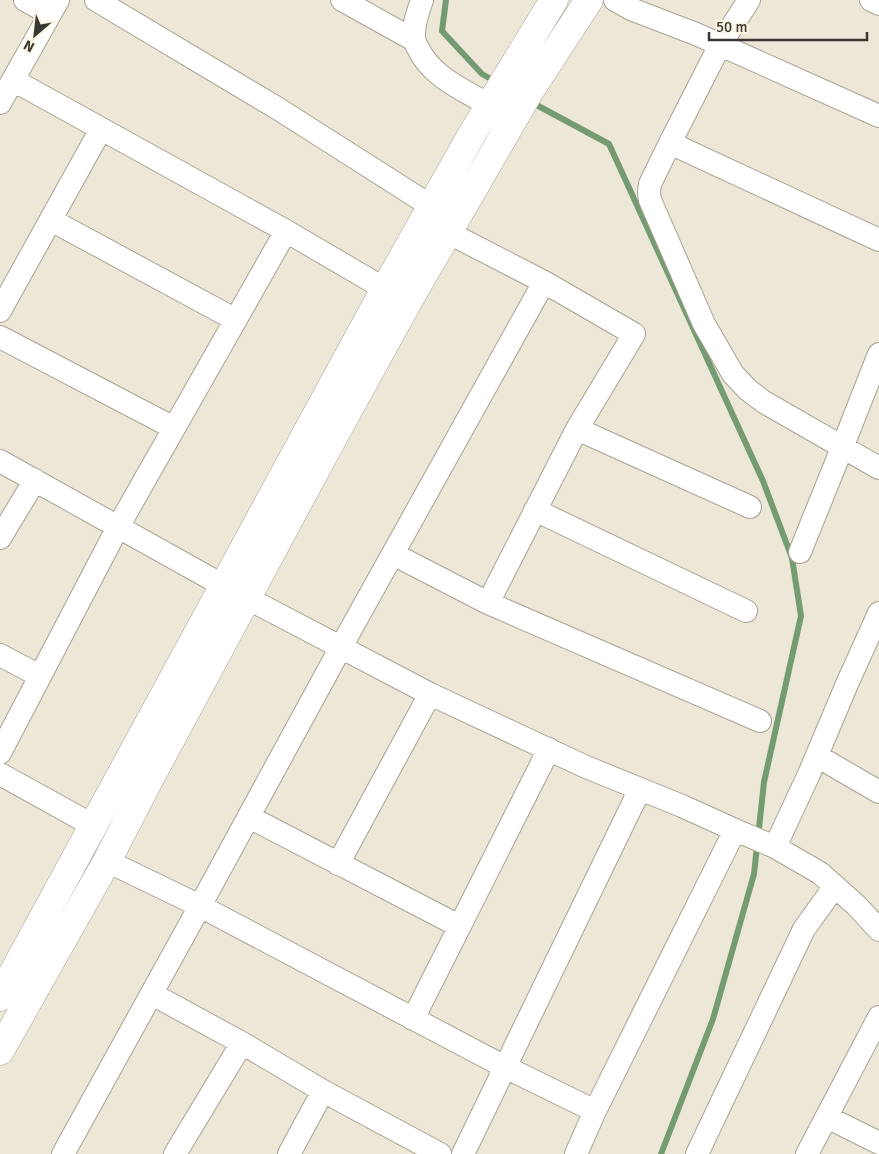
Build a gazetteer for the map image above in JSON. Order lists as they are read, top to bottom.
{
  "scale_bar": "50 m",
  "north": "bottom left"
}
